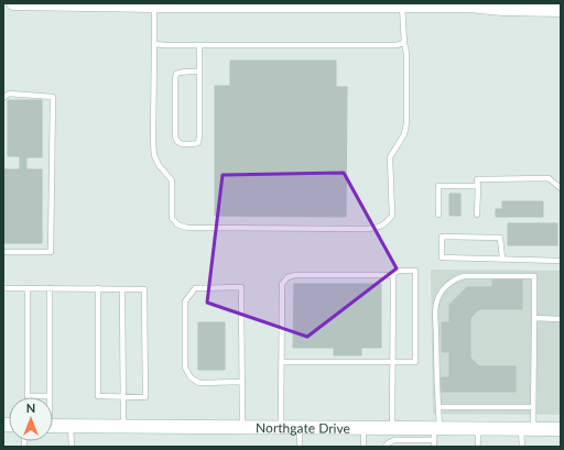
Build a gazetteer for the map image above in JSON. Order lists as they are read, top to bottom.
{
  "streets": {
    "main road": ["Northgate Drive"]
  },
  "north": "top"
}
